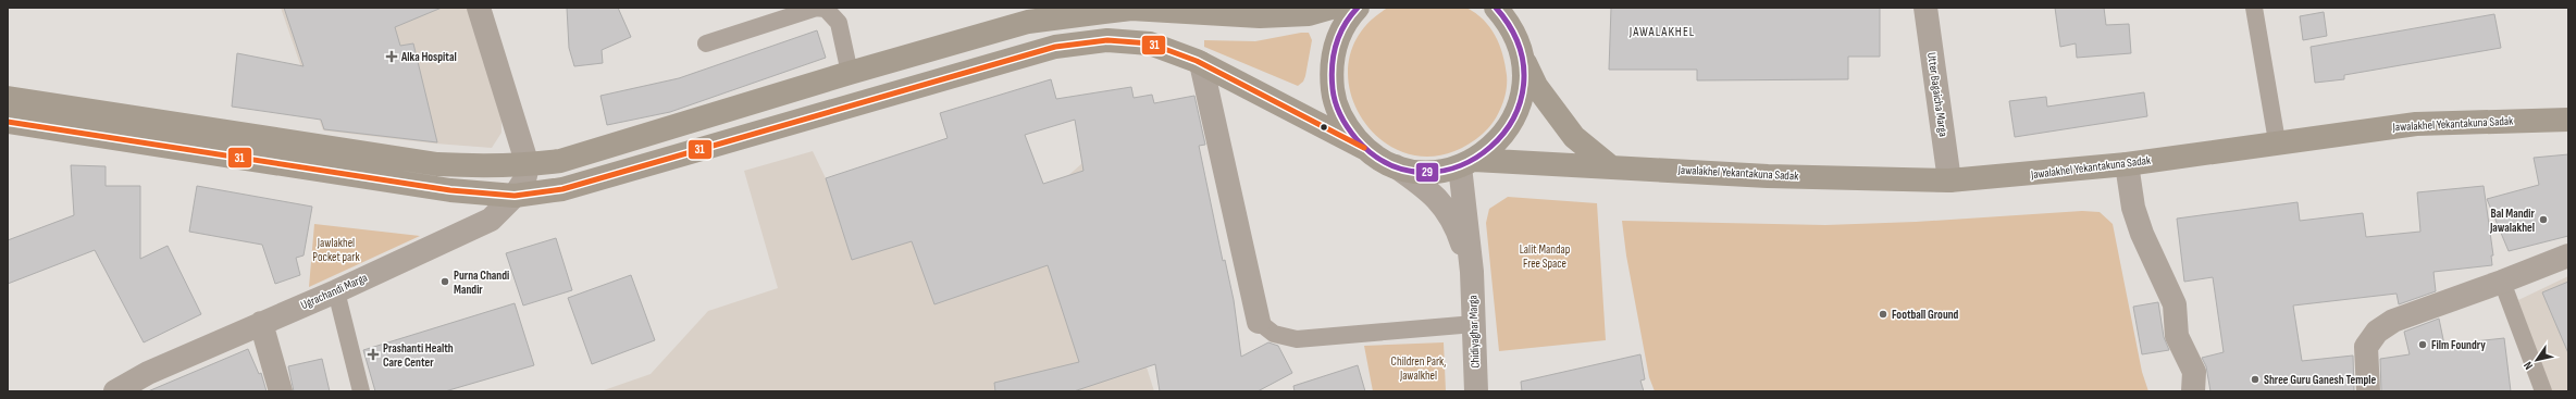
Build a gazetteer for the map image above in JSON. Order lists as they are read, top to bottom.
{
  "streets": {
    "main road": ["Jawalakhel Yekantakuna Sadak"],
    "street": ["Utter Bagaicha Marga", "Ugrachandi Marga", "Chidiyaghar Marga"]
  },
  "crossings": [
    ["Utter Bagaicha Marga", "Jawalakhel Yekantakuna Sadak"],
    ["Jawalakhel Yekantakuna Sadak", "Chidiyaghar Marga"]
  ],
  "districts": ["JAWALAKHEL"],
  "parks": ["Jawlakhel Pocket park", "Lalit Mandap Free Space", "Children Park, Jawalkhel"],
  "places": {
    "health": ["Alka Hospital", "Prashanti Health Care Center"],
    "other": [
      "Bal Mandir Jawalakhel",
      "Purna Chandi Mandir",
      "Football Ground",
      "Film Foundry",
      "Shree Guru Ganesh Temple"
    ]
  },
  "lines": ["transit line 29", "transit line 31"],
  "north": "bottom left"
}
